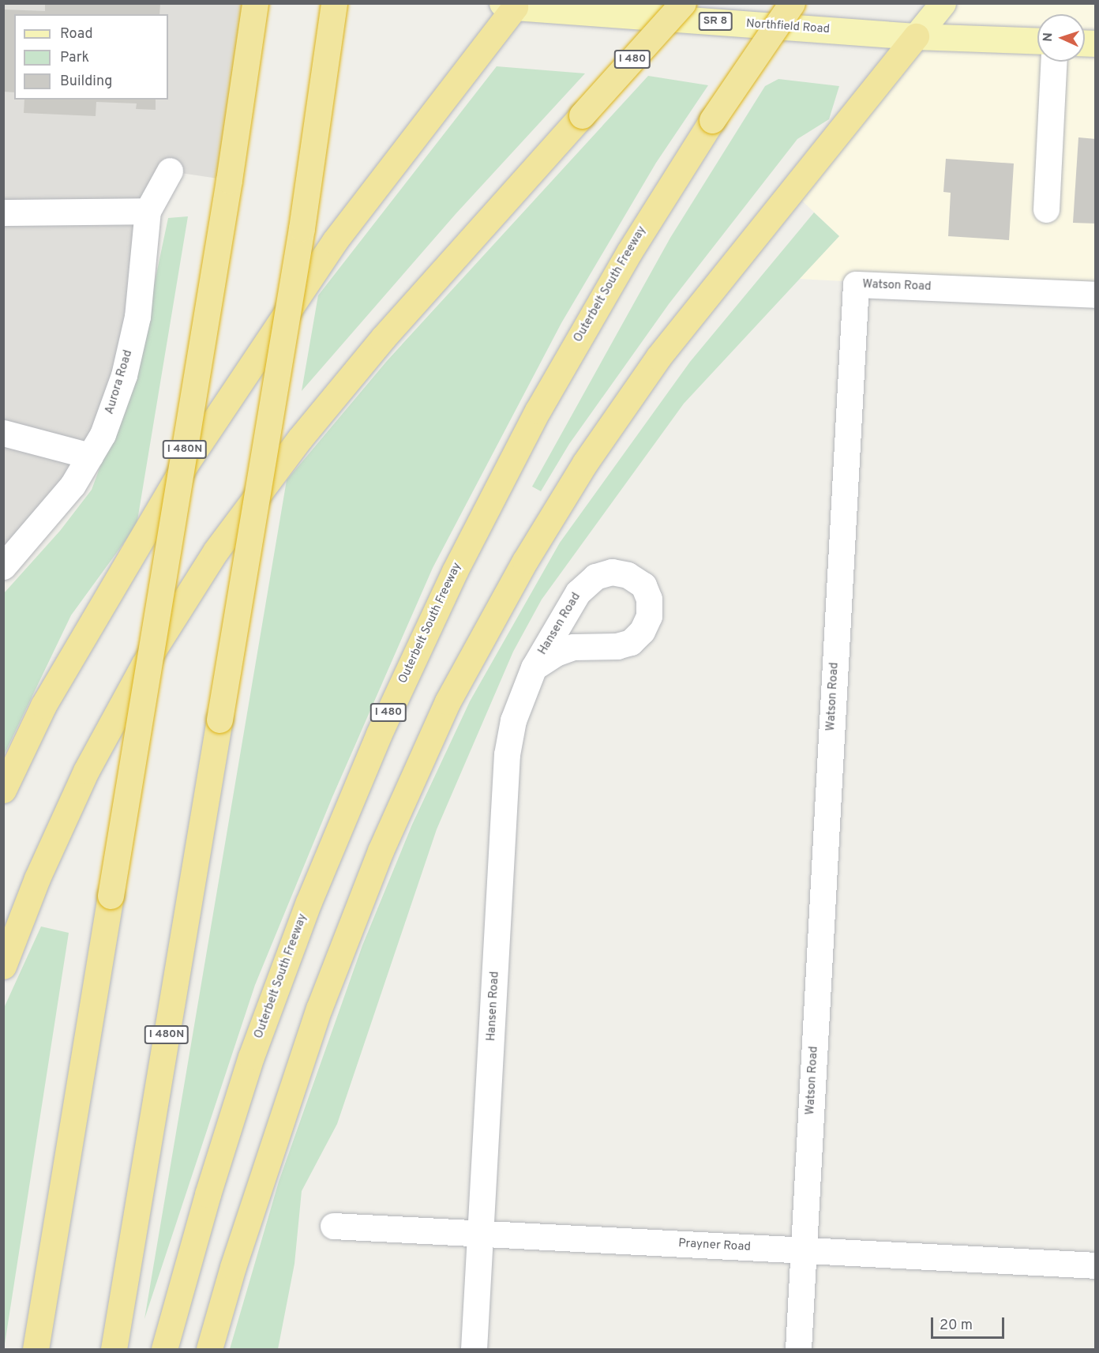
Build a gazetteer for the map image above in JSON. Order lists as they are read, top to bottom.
{
  "streets": {
    "highway": ["I 480", "Outerbelt South Freeway", "I 480N"],
    "main road": ["SR 8", "Northfield Road"],
    "street": [
      "Watson Road",
      "Aurora Road",
      "Hansen Road",
      "Prayner Road"
    ]
  },
  "crossings": [
    ["Watson Road", "Prayner Road"],
    ["Hansen Road", "Prayner Road"]
  ],
  "legend": ["Road", "Park", "Building"],
  "scale_bar": "20 m",
  "north": "left"
}
